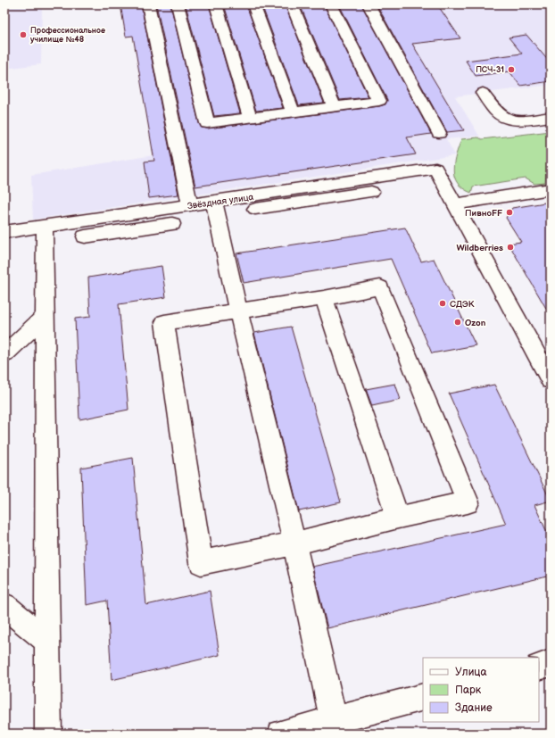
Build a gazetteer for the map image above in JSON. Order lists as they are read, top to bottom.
{
  "streets": {
    "street": ["Звёздная улица"]
  },
  "places": [
    "Профессиональное училище №48",
    "ПСЧ-31",
    "ПивноFF",
    "Wildberries",
    "СДЭК",
    "Ozon"
  ],
  "legend": ["Улица", "Парк", "Здание"]
}
